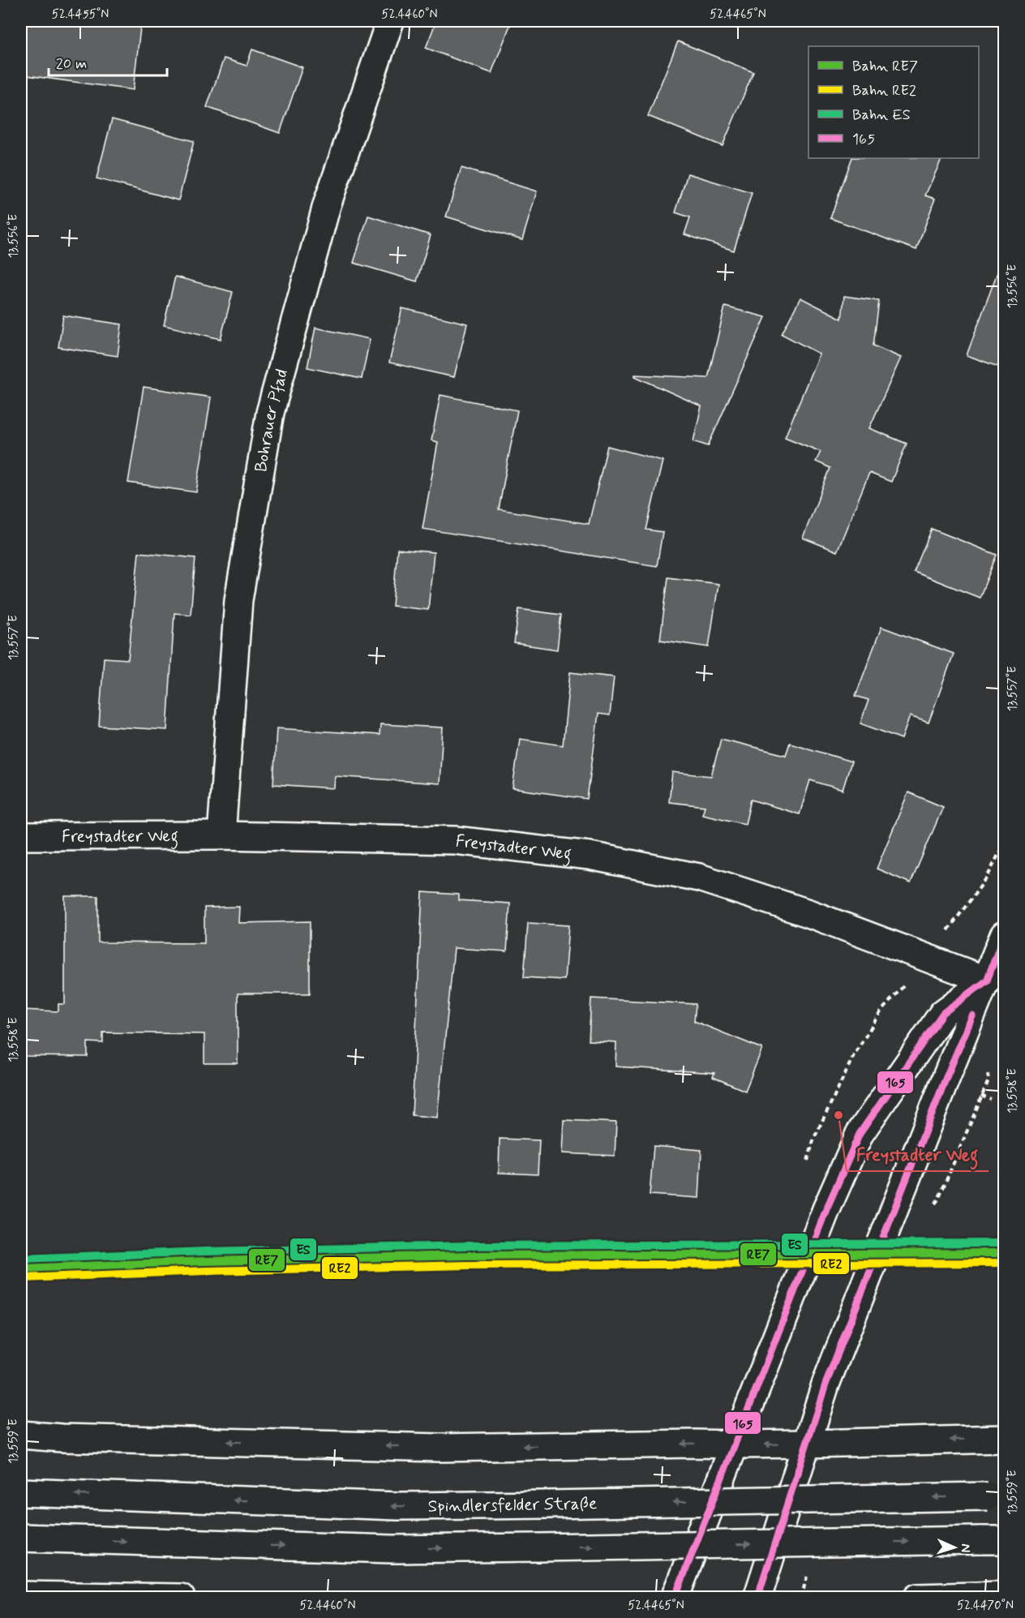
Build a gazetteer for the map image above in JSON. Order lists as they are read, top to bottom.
{
  "streets": {
    "main road": ["Bohrauer Pfad", "Freystadter Weg", "Spindlersfelder Straße"]
  },
  "crossings": [
    ["Bohrauer Pfad", "Freystadter Weg"]
  ],
  "places": ["Freystadter Weg"],
  "lines": [
    "transit line 165",
    "rail line ES",
    "rail line RE7",
    "rail line RE2"
  ],
  "legend": [
    "Bahn RE7",
    "Bahn RE2",
    "Bahn ES",
    "165"
  ],
  "scale_bar": "20 m",
  "north": "right",
  "coordinates": [
    "52.4455°N",
    "52.4460°N",
    "52.4465°N",
    "13.556°E",
    "13.557°E",
    "13.558°E",
    "13.559°E",
    "52.4470°N"
  ]
}
